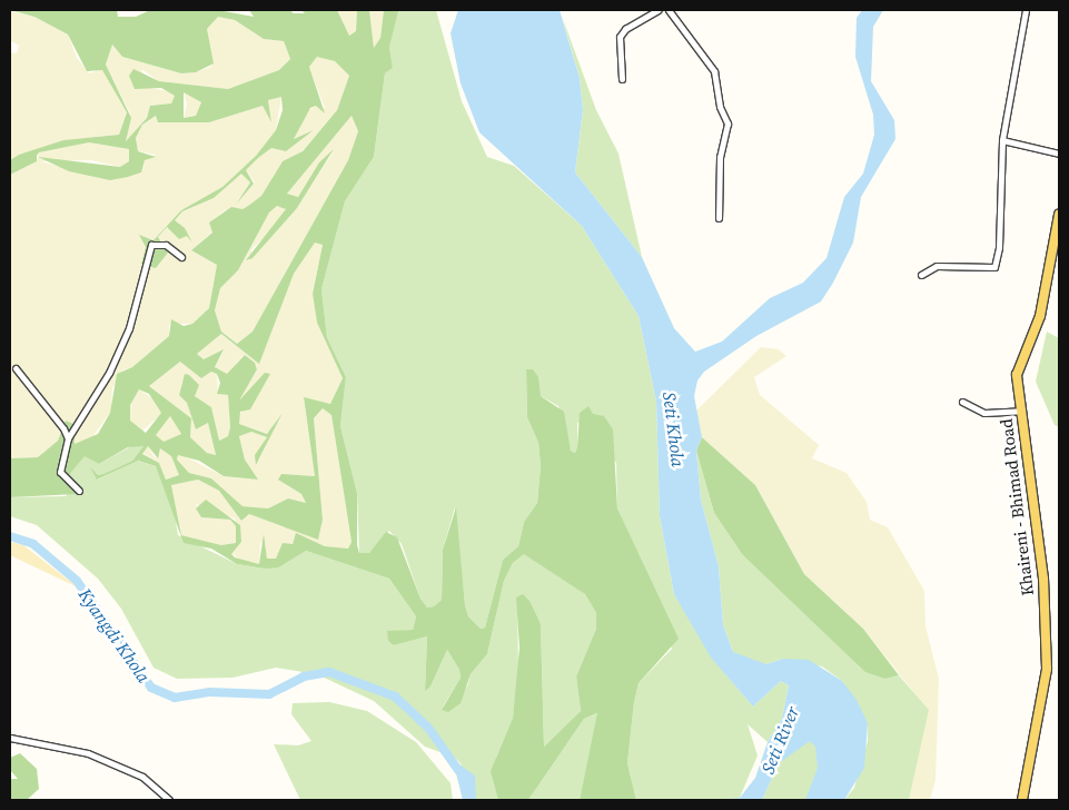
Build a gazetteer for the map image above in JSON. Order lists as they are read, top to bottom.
{
  "streets": {
    "main road": ["Khaireni - Bhimad Road"]
  },
  "water": ["Seti Khola", "Kyangdi Khola", "Seti River"]
}
